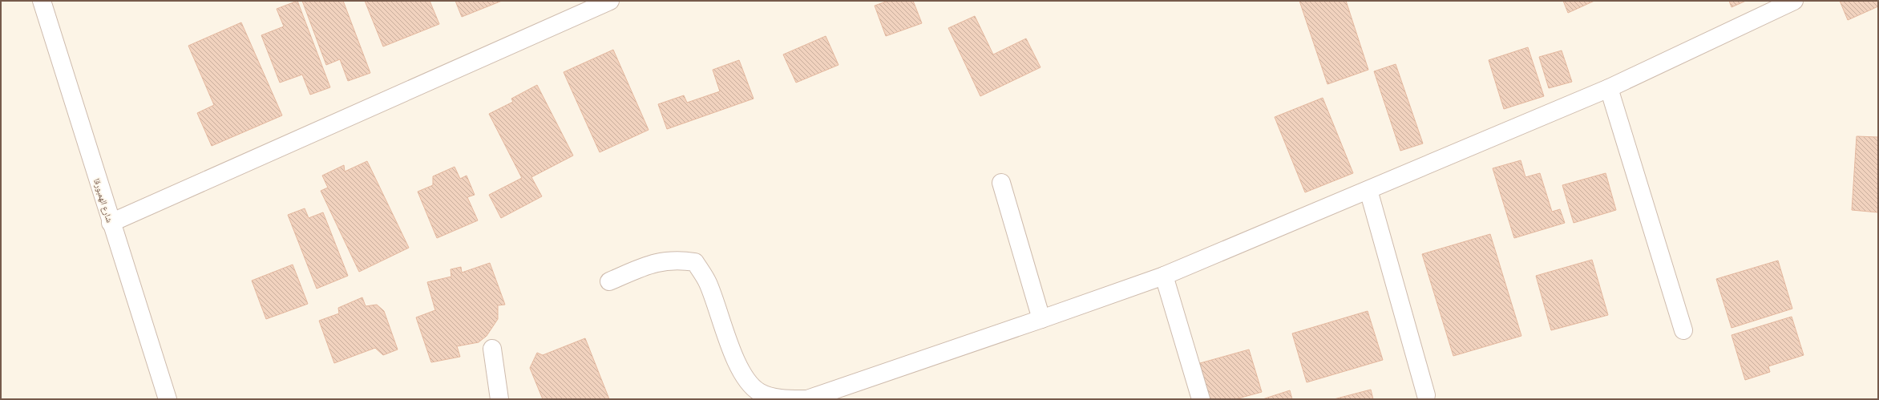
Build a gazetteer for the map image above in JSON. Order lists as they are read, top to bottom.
{
  "streets": {
    "street": ["شارع الهمبورقا"]
  }
}
